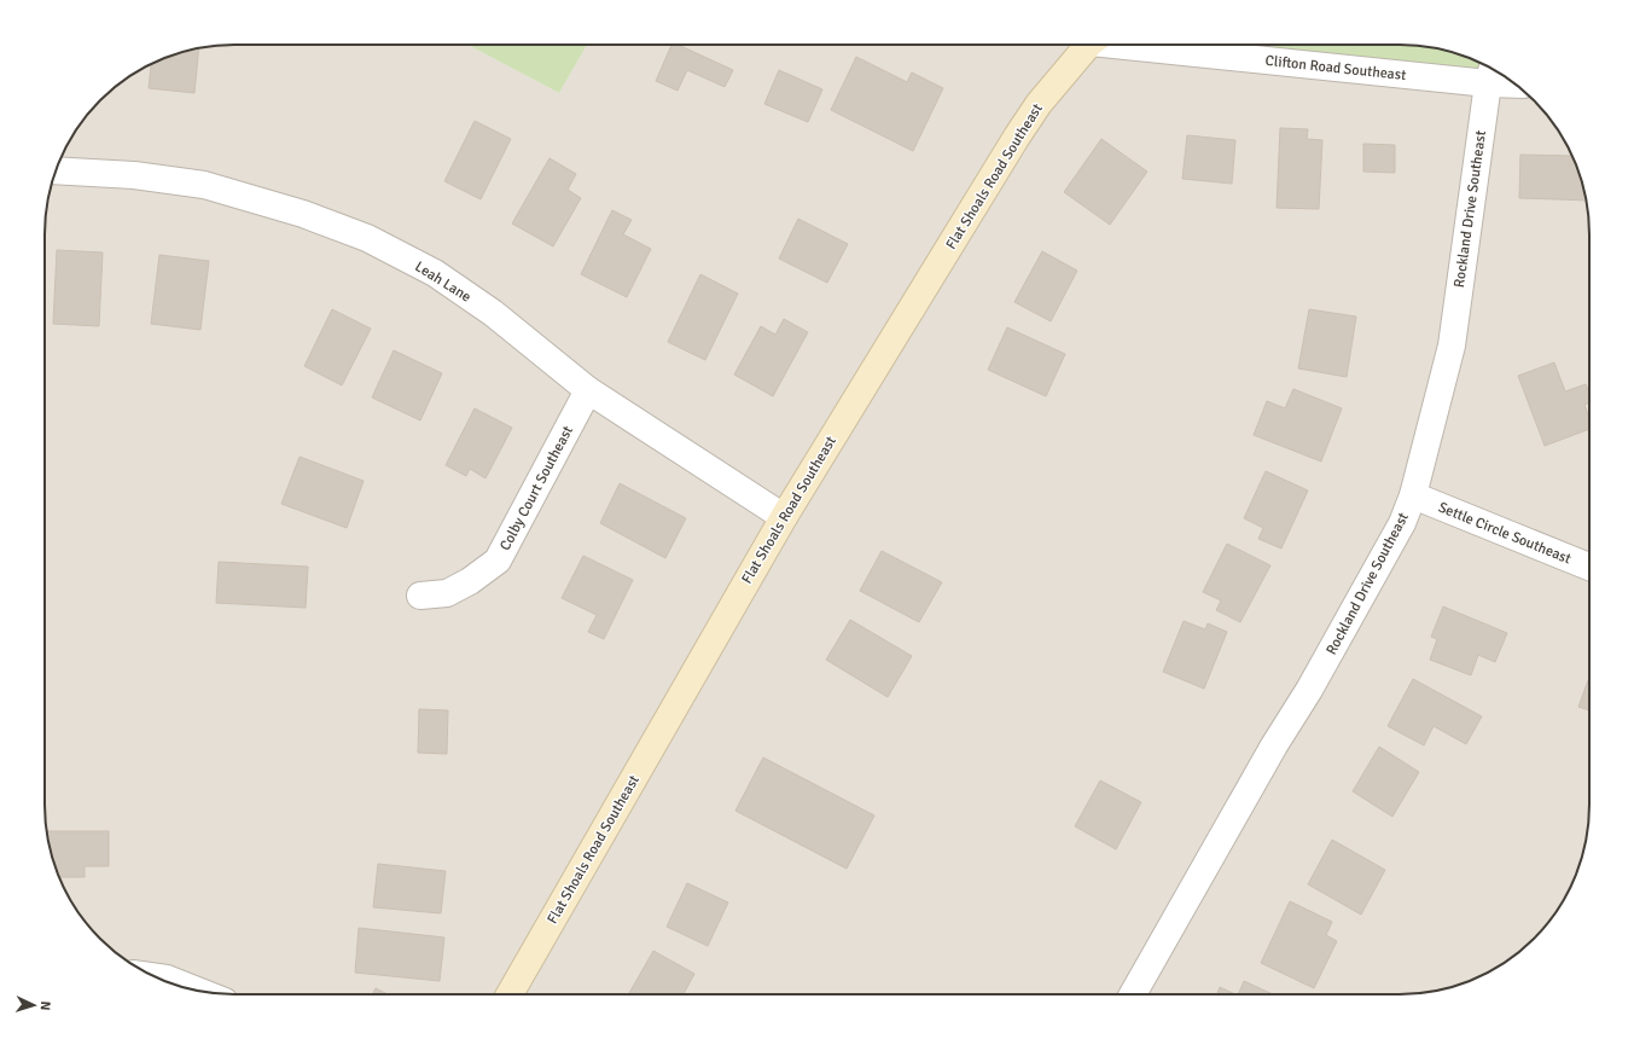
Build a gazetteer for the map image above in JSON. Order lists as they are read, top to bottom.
{
  "streets": {
    "street": [
      "Clifton Road Southeast",
      "Flat Shoals Road Southeast",
      "Rockland Drive Southeast",
      "Leah Lane",
      "Colby Court Southeast",
      "Settle Circle Southeast"
    ]
  },
  "crossings": [
    ["Clifton Road Southeast", "Rockland Drive Southeast"],
    ["Flat Shoals Road Southeast", "Leah Lane"],
    ["Rockland Drive Southeast", "Settle Circle Southeast"],
    ["Leah Lane", "Colby Court Southeast"]
  ],
  "north": "right"
}
